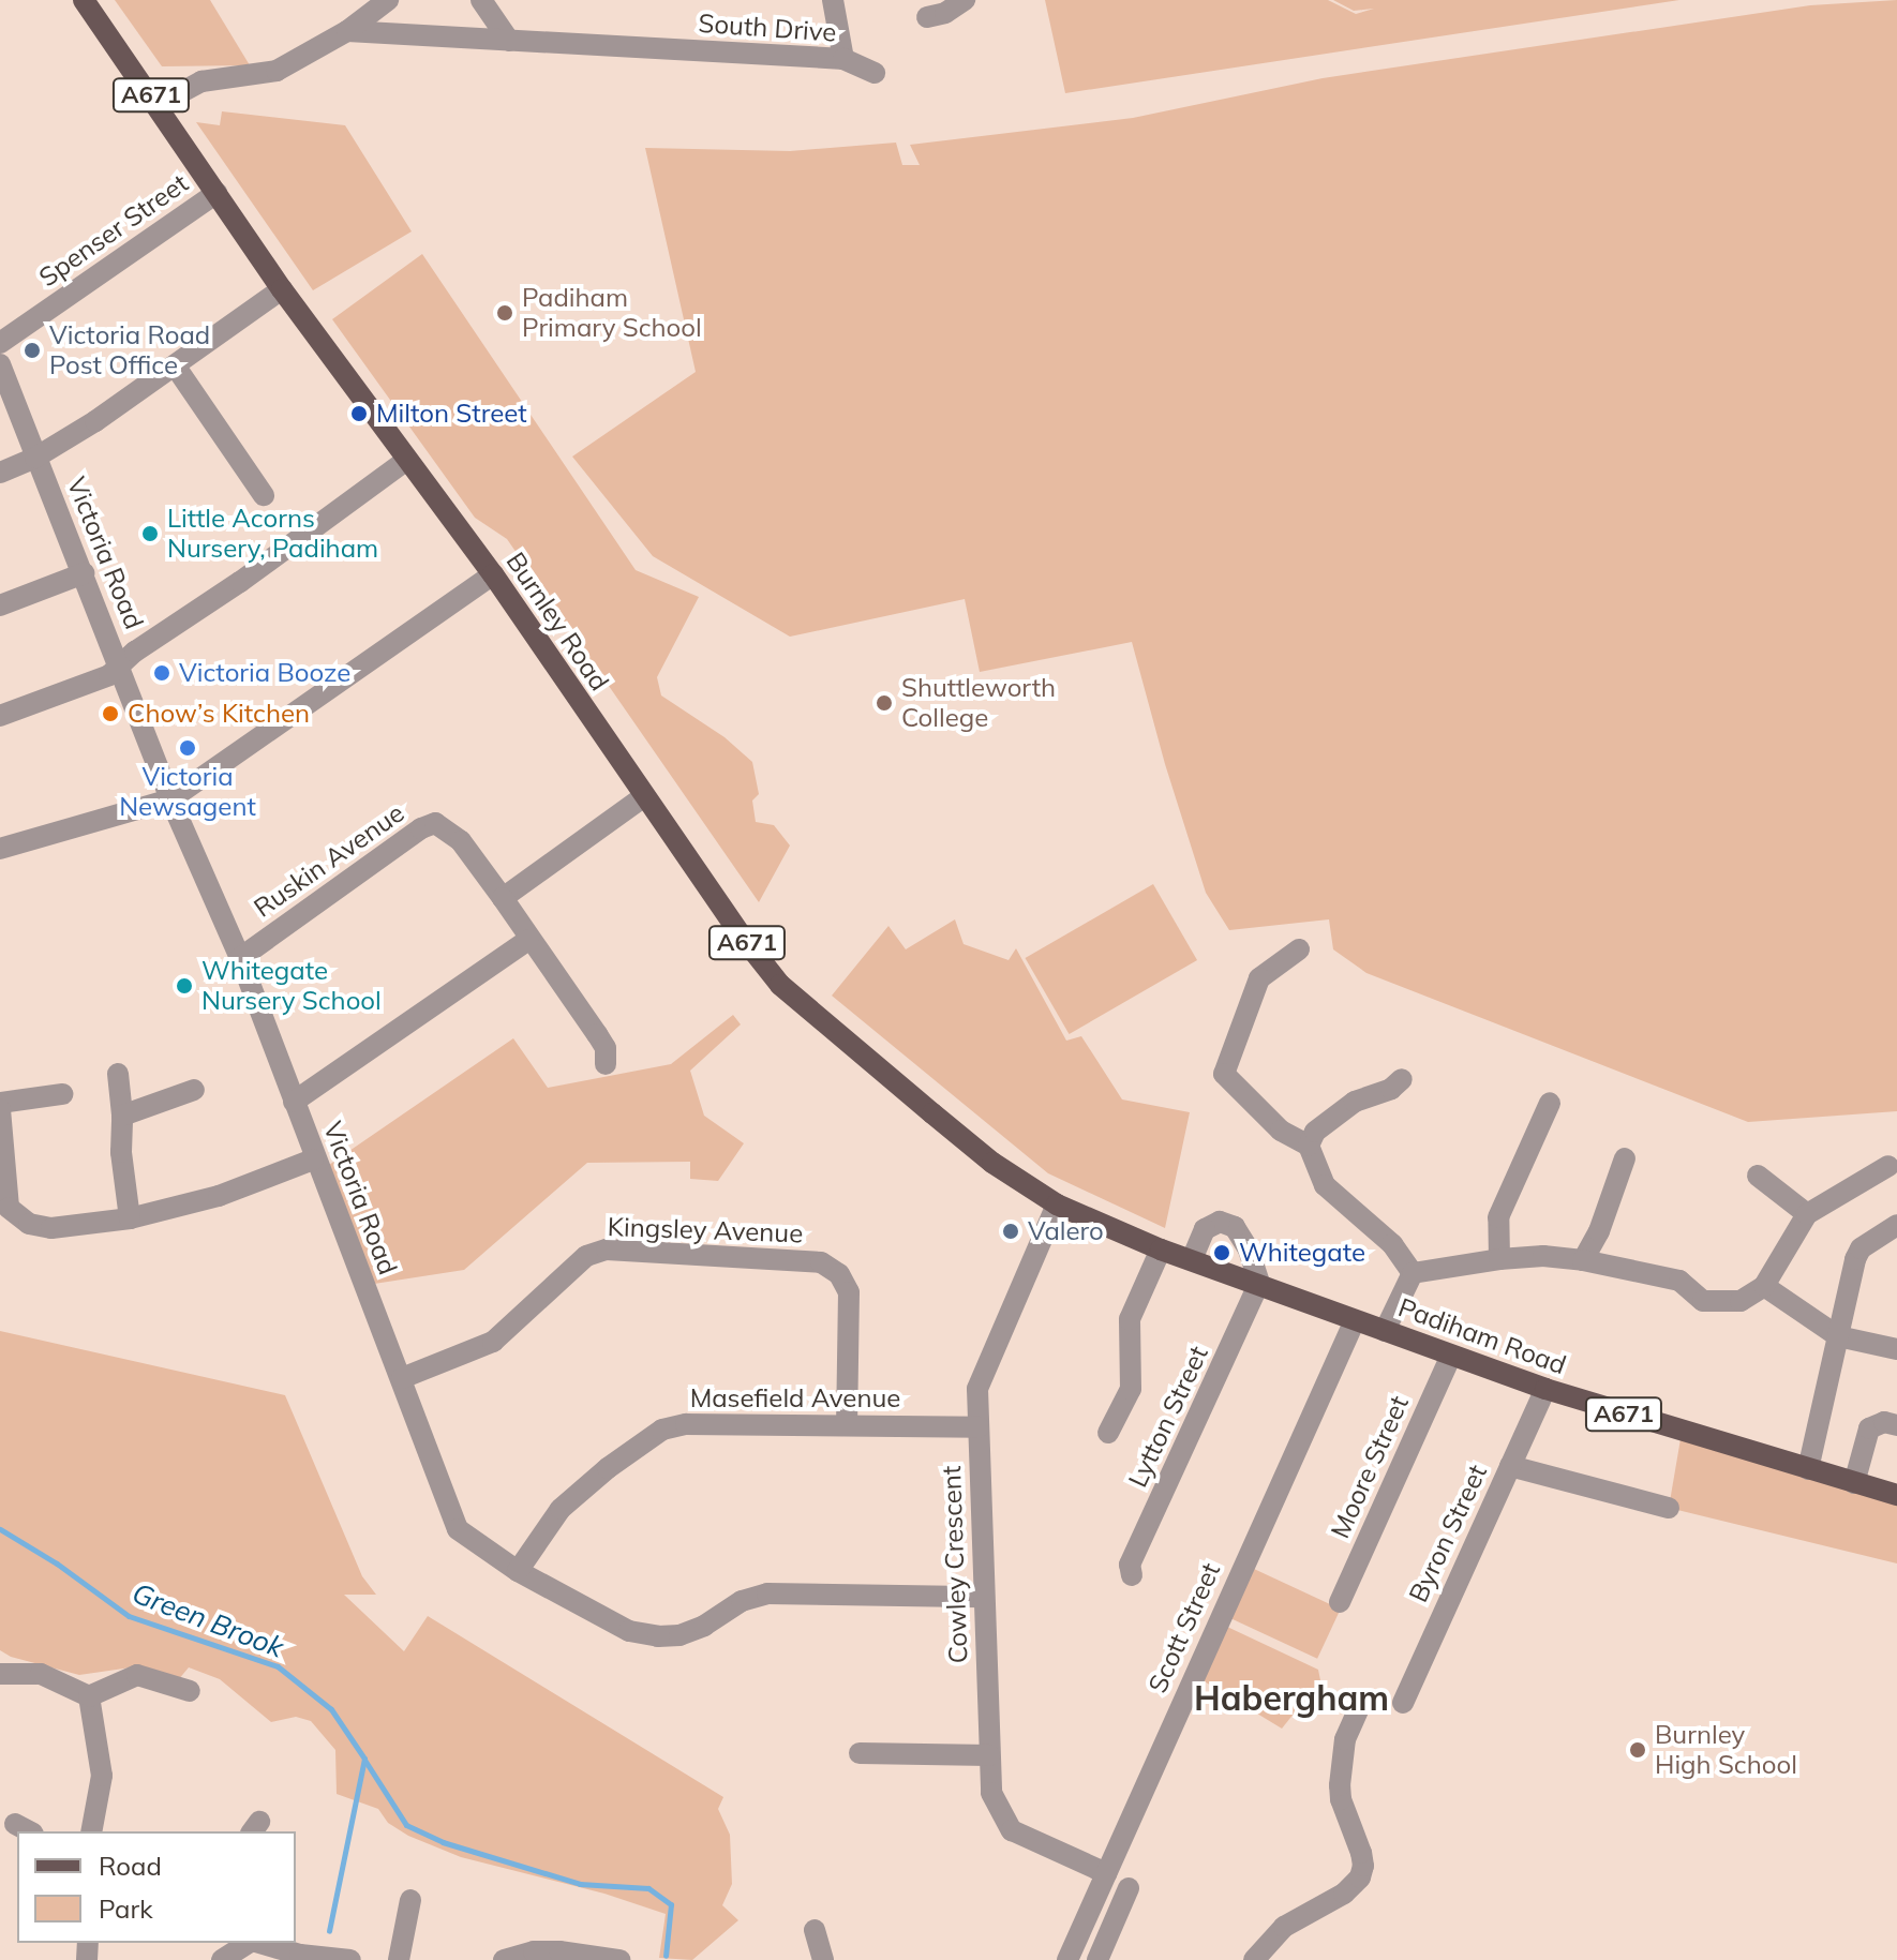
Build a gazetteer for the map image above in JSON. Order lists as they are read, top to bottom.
{
  "streets": {
    "main road": ["A671", "Burnley Road", "Padiham Road"],
    "street": [
      "South Drive",
      "Spenser Street",
      "Victoria Road",
      "Ruskin Avenue",
      "Kingsley Avenue",
      "Masefield Avenue",
      "Lytton Street",
      "Moore Street",
      "Byron Street",
      "Cowley Crescent",
      "Scott Street"
    ]
  },
  "crossings": [
    ["Spenser Street", "Burnley Road"],
    ["Victoria Road", "Ruskin Avenue"],
    ["Victoria Road", "Kingsley Avenue"],
    ["Victoria Road", "Masefield Avenue"],
    ["Victoria Road", "Cowley Crescent"],
    ["Burnley Road", "Padiham Road"],
    ["Burnley Road", "Cowley Crescent"],
    ["Kingsley Avenue", "Masefield Avenue"],
    ["Padiham Road", "Lytton Street"],
    ["Padiham Road", "Moore Street"],
    ["Padiham Road", "Byron Street"],
    ["Padiham Road", "Cowley Crescent"],
    ["Padiham Road", "Scott Street"],
    ["Masefield Avenue", "Cowley Crescent"],
    ["Cowley Crescent", "Scott Street"]
  ],
  "districts": ["Habergham"],
  "water": ["Green Brook"],
  "places": [
    "Padiham Primary School",
    "Victoria Road Post Office",
    "Milton Street",
    "Little Acorns Nursery, Padiham",
    "Victoria Booze",
    "Shuttleworth College",
    "Chow’s Kitchen",
    "Victoria Newsagent",
    "Whitegate Nursery School",
    "Valero",
    "Whitegate",
    "Burnley High School"
  ],
  "legend": ["Road", "Park"]
}
